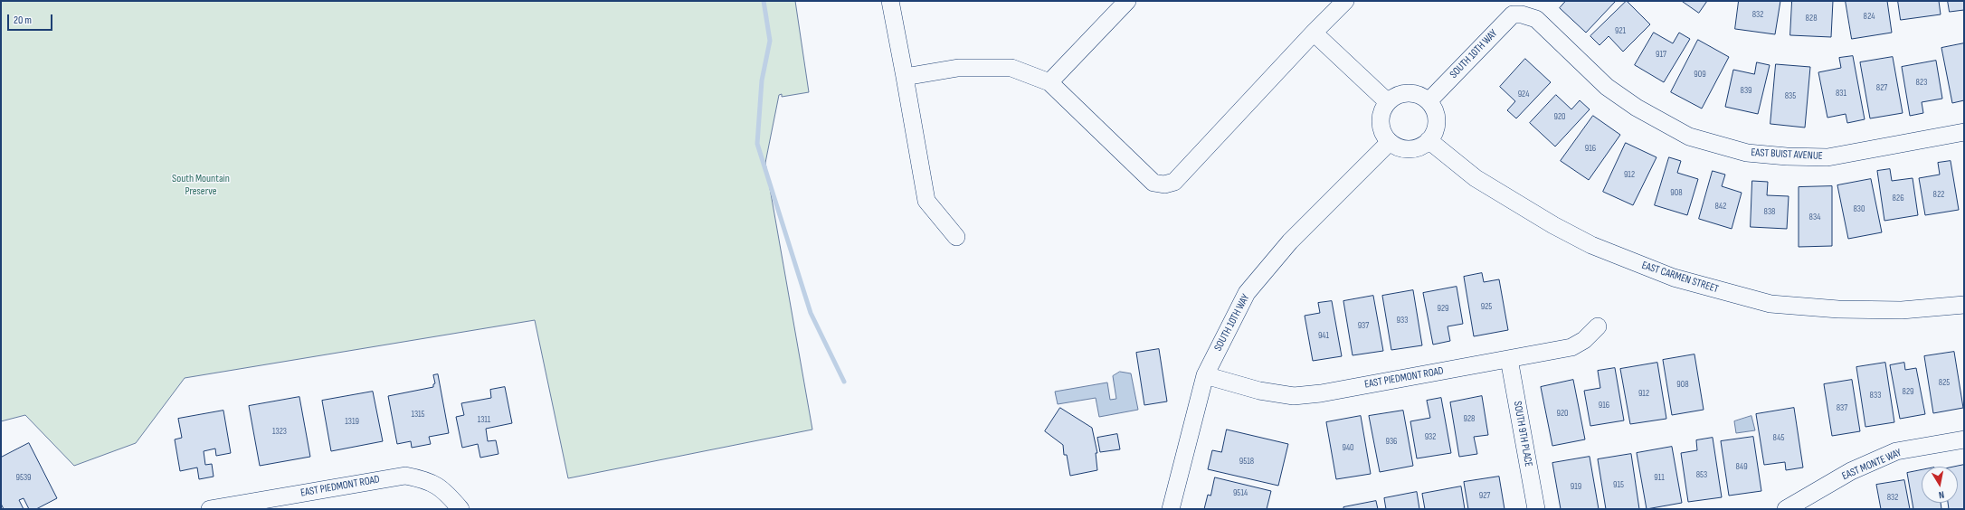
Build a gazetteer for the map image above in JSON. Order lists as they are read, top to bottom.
{
  "streets": {
    "street": [
      "SOUTH 10TH WAY",
      "EAST BUIST AVENUE",
      "EAST CARMEN STREET",
      "EAST PIEDMONT ROAD",
      "SOUTH 9TH PLACE",
      "EAST MONTE WAY"
    ]
  },
  "crossings": [
    ["SOUTH 10TH WAY", "EAST BUIST AVENUE"],
    ["SOUTH 10TH WAY", "EAST CARMEN STREET"],
    ["SOUTH 10TH WAY", "EAST PIEDMONT ROAD"],
    ["EAST PIEDMONT ROAD", "SOUTH 9TH PLACE"]
  ],
  "parks": ["South Mountain Preserve"],
  "house_numbers": [
    "832",
    "824",
    "828",
    "921",
    "917",
    "909",
    "823",
    "827",
    "839",
    "831",
    "924",
    "835",
    "920",
    "916",
    "912",
    "908",
    "822",
    "826",
    "842",
    "830",
    "838",
    "834",
    "925",
    "929",
    "933",
    "937",
    "941",
    "825",
    "908",
    "829",
    "912",
    "833",
    "916",
    "837",
    "920",
    "1315",
    "928",
    "1311",
    "1319",
    "1323",
    "932",
    "845",
    "936",
    "940",
    "9518",
    "849",
    "853",
    "9539",
    "911",
    "915",
    "919",
    "9514",
    "927",
    "832"
  ],
  "scale_bar": "20 m",
  "north": "bottom"
}
